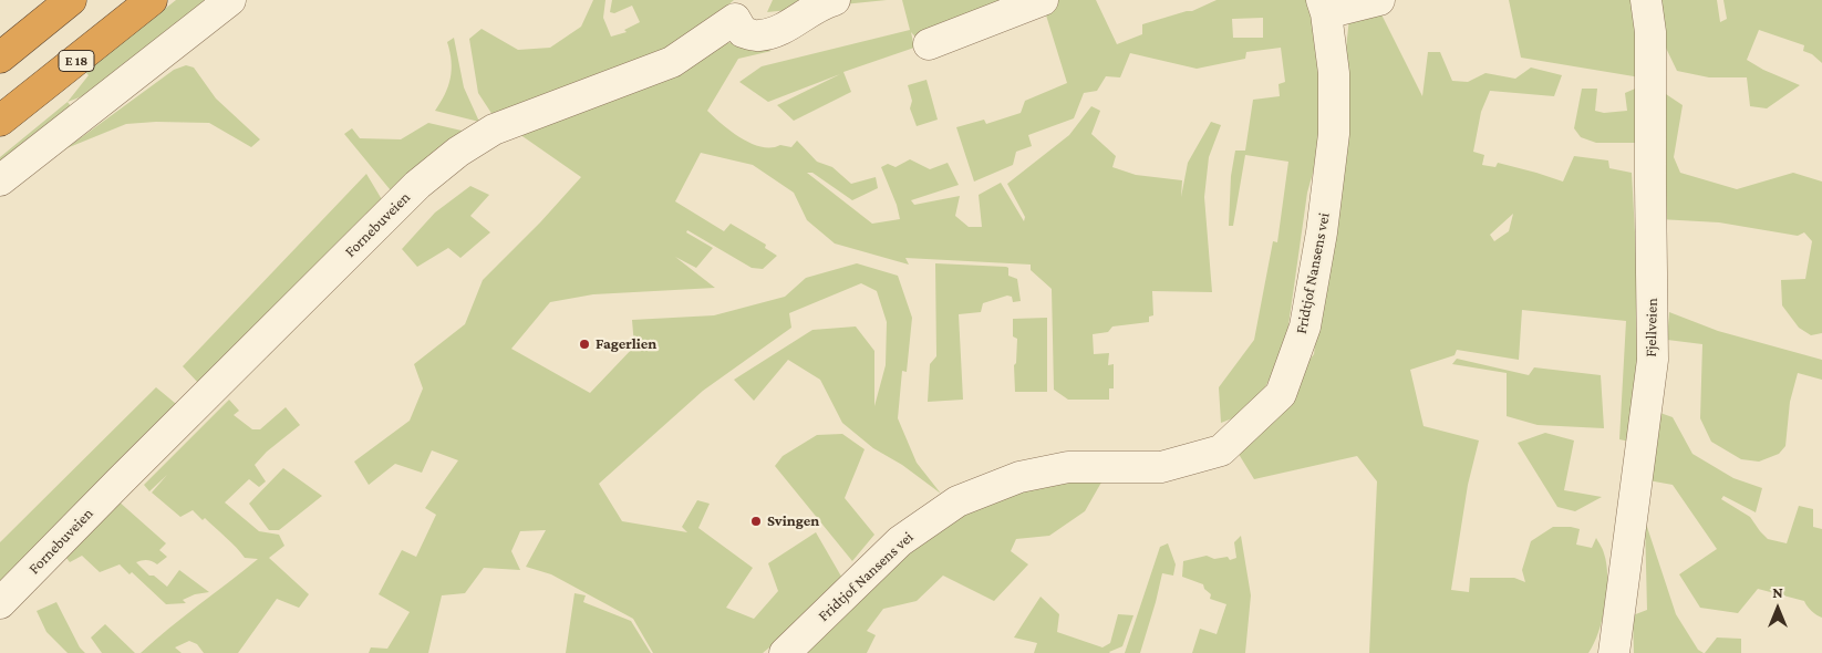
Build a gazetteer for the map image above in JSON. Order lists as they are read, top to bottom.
{
  "streets": {
    "highway": ["E 18"],
    "street": ["Fornebuveien", "Fridtjof Nansens vei", "Fjellveien"]
  },
  "places": ["Fagerlien", "Svingen"],
  "north": "top"
}
